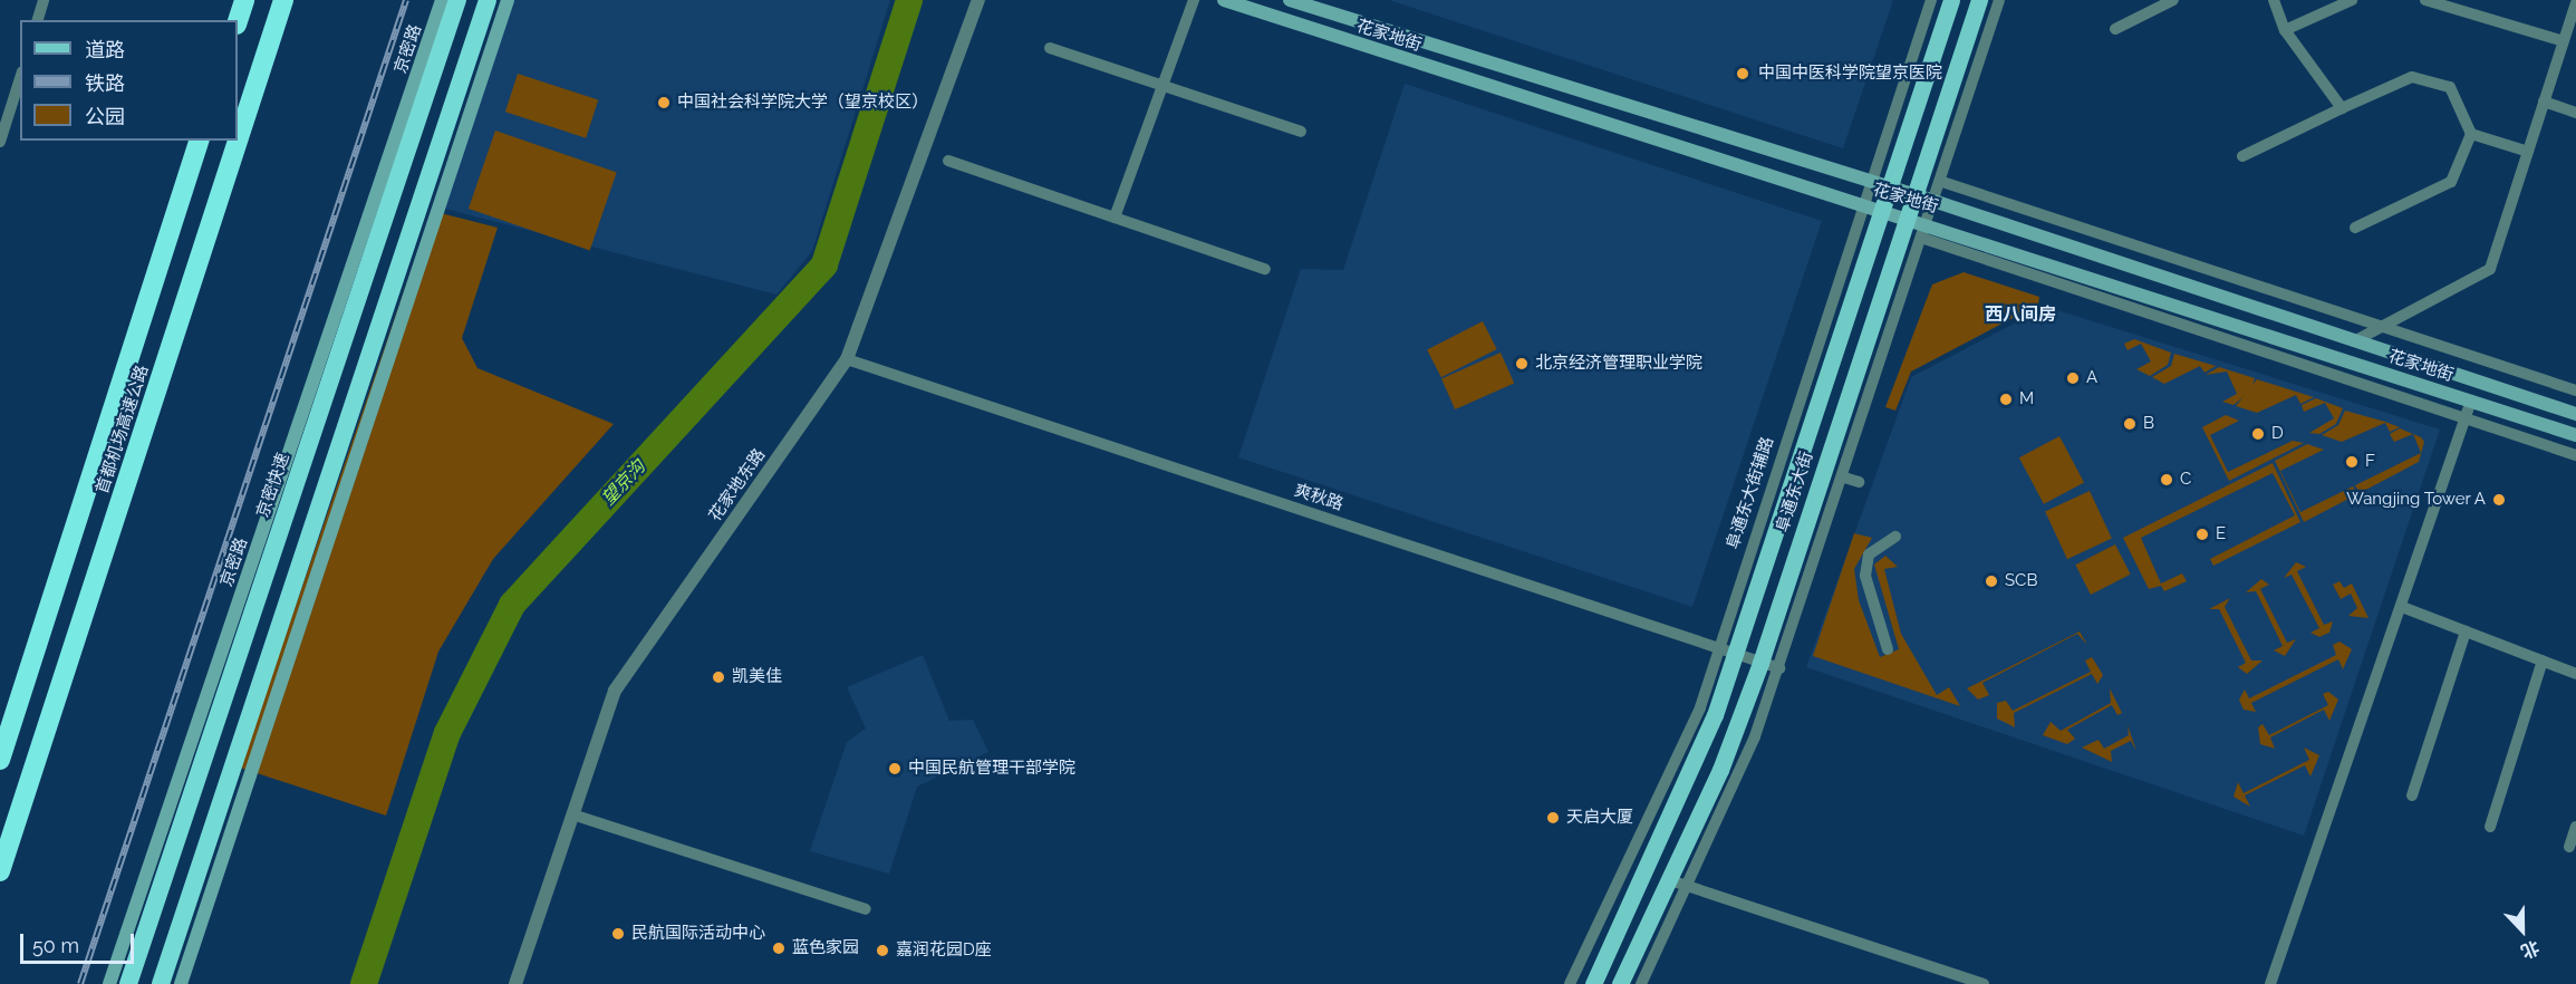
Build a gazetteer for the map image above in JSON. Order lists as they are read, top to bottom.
{
  "streets": {
    "highway": ["首都机场高速公路", "京密快速"],
    "main road": ["花家地街", "京密路", "阜通东大街"],
    "street": ["花家地东路", "阜通东大街辅路", "爽秋路"]
  },
  "crossings": [
    ["花家地街", "阜通东大街"],
    ["花家地街", "阜通东大街辅路"],
    ["花家地东路", "爽秋路"],
    ["阜通东大街", "阜通东大街辅路"],
    ["阜通东大街", "爽秋路"],
    ["阜通东大街辅路", "爽秋路"]
  ],
  "districts": ["西八间房"],
  "water": ["望京沟"],
  "places": [
    "中国中医科学院望京医院",
    "中国社会科学院大学（望京校区）",
    "北京经济管理职业学院",
    "A",
    "M",
    "B",
    "D",
    "F",
    "C",
    "Wangjing Tower A",
    "E",
    "SCB",
    "凯美佳",
    "中国民航管理干部学院",
    "天启大厦",
    "民航国际活动中心",
    "蓝色家园",
    "嘉润花园D座"
  ],
  "legend": ["道路", "铁路", "公园"],
  "scale_bar": "50 m",
  "north": "bottom"
}
